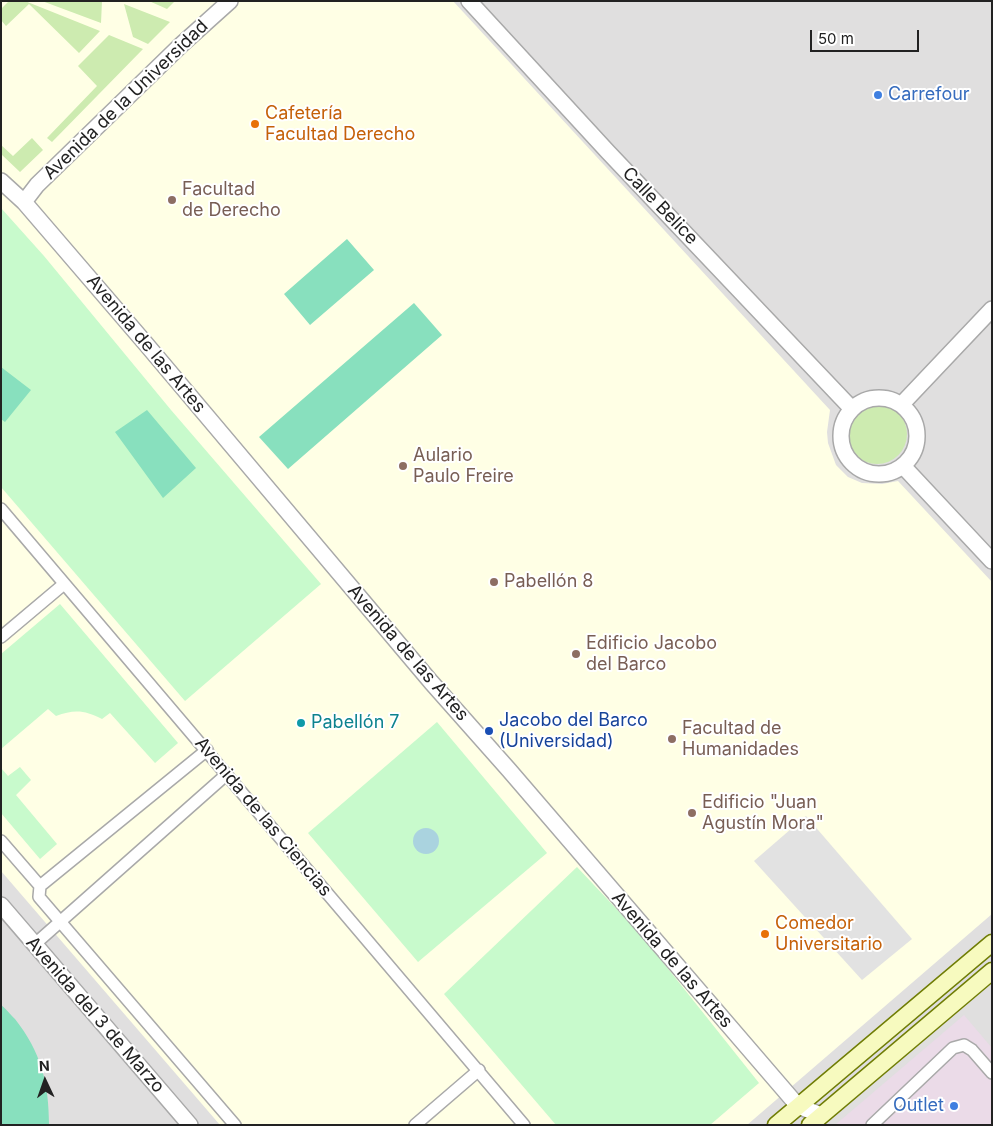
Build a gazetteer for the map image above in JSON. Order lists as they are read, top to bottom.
{
  "streets": {
    "street": [
      "Avenida de la Universidad",
      "Calle Belice",
      "Avenida de las Artes",
      "Avenida de las Ciencias",
      "Avenida del 3 de Marzo"
    ]
  },
  "crossings": [
    ["Avenida de la Universidad", "Avenida de las Artes"]
  ],
  "places": [
    "Carrefour",
    "Cafetería Facultad Derecho",
    "Facultad de Derecho",
    "Aulario Paulo Freire",
    "Pabellón 8",
    "Edificio Jacobo del Barco",
    "Pabellón 7",
    "Jacobo del Barco (Universidad)",
    "Facultad de Humanidades",
    "Edificio \"Juan Agustín Mora\"",
    "Comedor Universitario",
    "Outlet"
  ],
  "scale_bar": "50 m",
  "north": "top"
}
